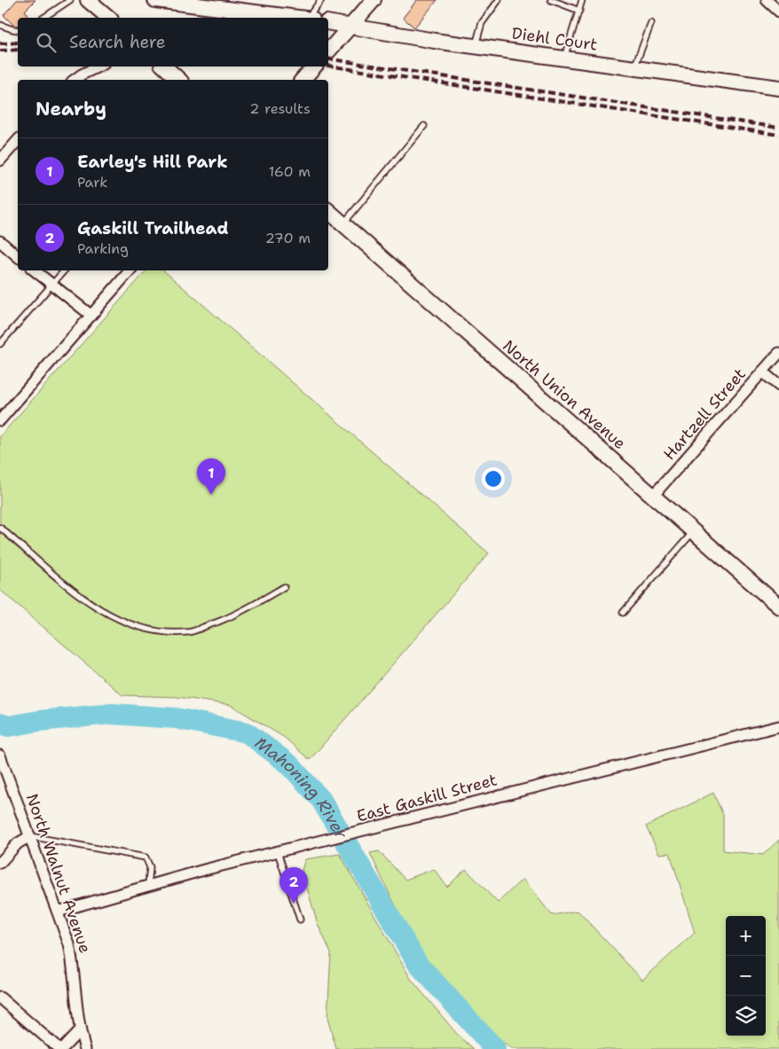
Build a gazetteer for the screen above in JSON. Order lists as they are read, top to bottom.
{
  "streets": {
    "main road": ["Diehl Court", "North Union Avenue"],
    "street": ["Hartzell Street", "East Gaskill Street", "North Walnut Avenue"]
  },
  "crossings": [
    ["North Union Avenue", "Hartzell Street"],
    ["East Gaskill Street", "North Walnut Avenue"]
  ],
  "water": ["Mahoning River"],
  "page": {
    "search": "Search here",
    "heading": ["Nearby", "2 results"],
    "list": [
      {
        "mark": "1",
        "name": "Earley's Hill Park",
        "note": "Park",
        "value": "160 m"
      },
      {
        "mark": "2",
        "name": "Gaskill Trailhead",
        "note": "Parking",
        "value": "270 m"
      }
    ],
    "pins": ["1", "2"],
    "map_buttons": ["+", "−"]
  }
}
